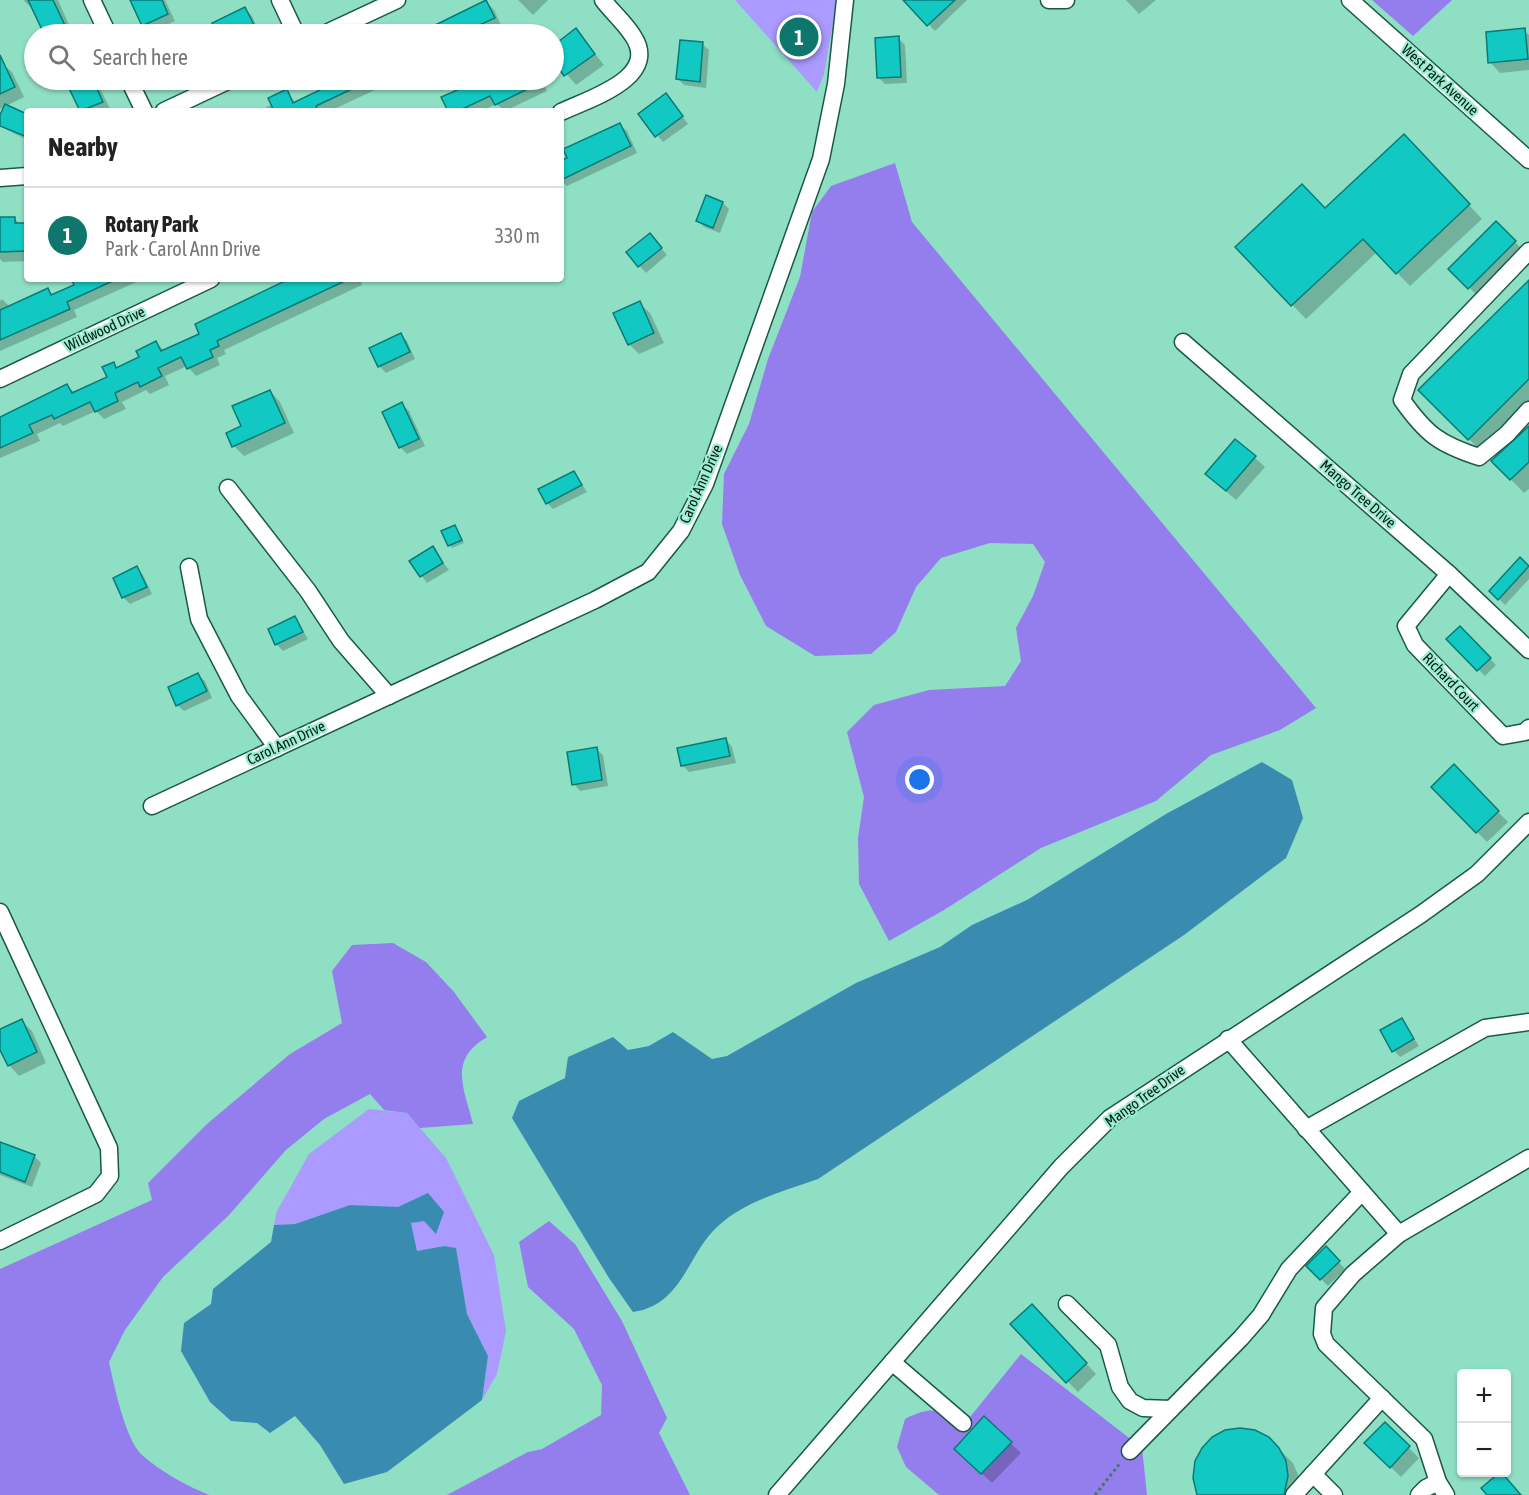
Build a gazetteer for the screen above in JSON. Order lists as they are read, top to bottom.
{
  "streets": {
    "street": [
      "West Park Avenue",
      "Wildwood Drive",
      "Carol Ann Drive",
      "Mango Tree Drive",
      "Richard Court"
    ]
  },
  "crossings": [
    ["Mango Tree Drive", "Richard Court"]
  ],
  "page": {
    "pins": "1",
    "search": "Search here",
    "heading": "Nearby",
    "list": [
      {
        "mark": "1",
        "name": "Rotary Park",
        "note": "Park · Carol Ann Drive",
        "value": "330 m"
      }
    ],
    "map_buttons": ["+", "−"]
  }
}
